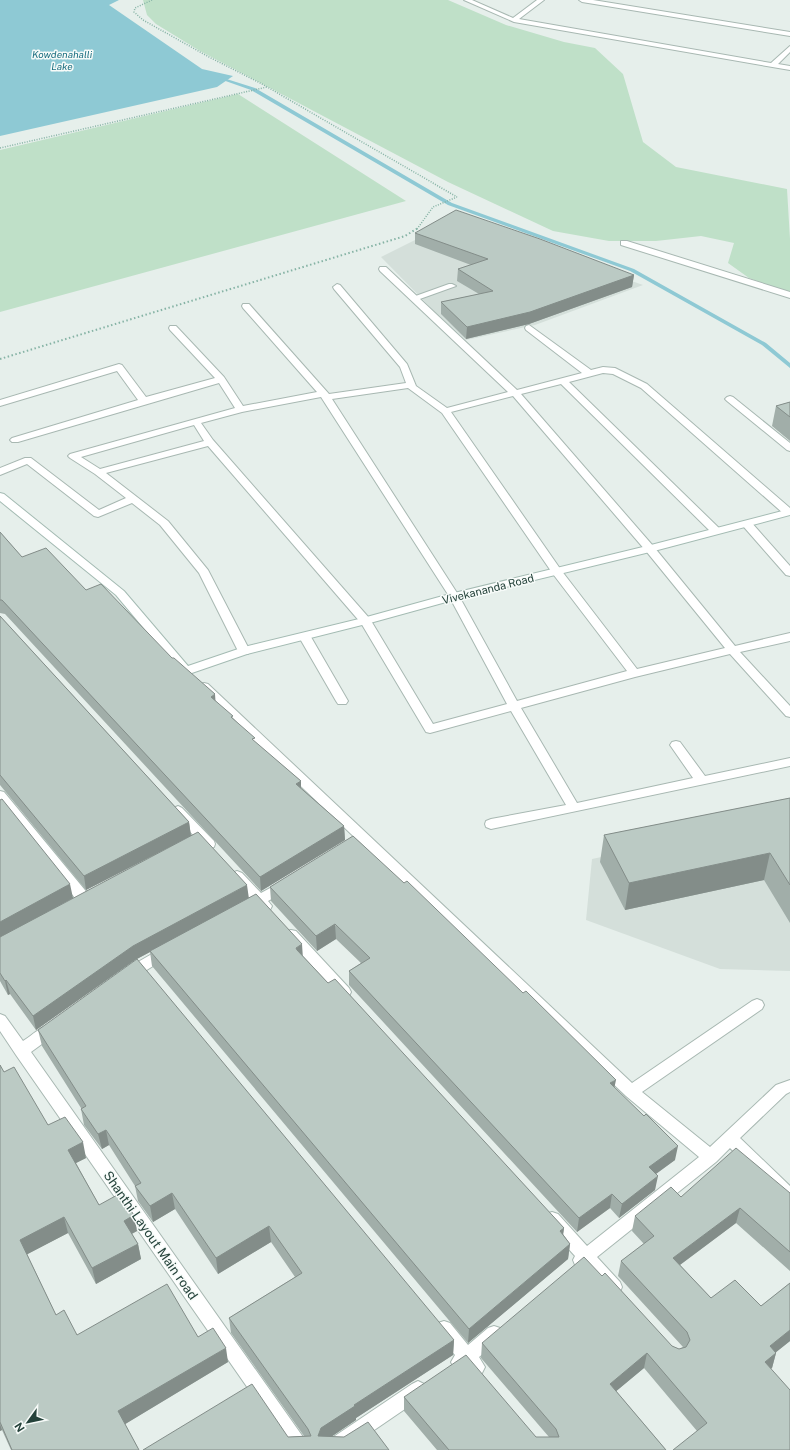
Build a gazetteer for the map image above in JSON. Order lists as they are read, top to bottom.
{
  "streets": {
    "street": ["Vivekananda Road", "Shanthi Layout Main road"]
  },
  "water": ["Kowdenahalli Lake"],
  "north": "bottom left"
}
